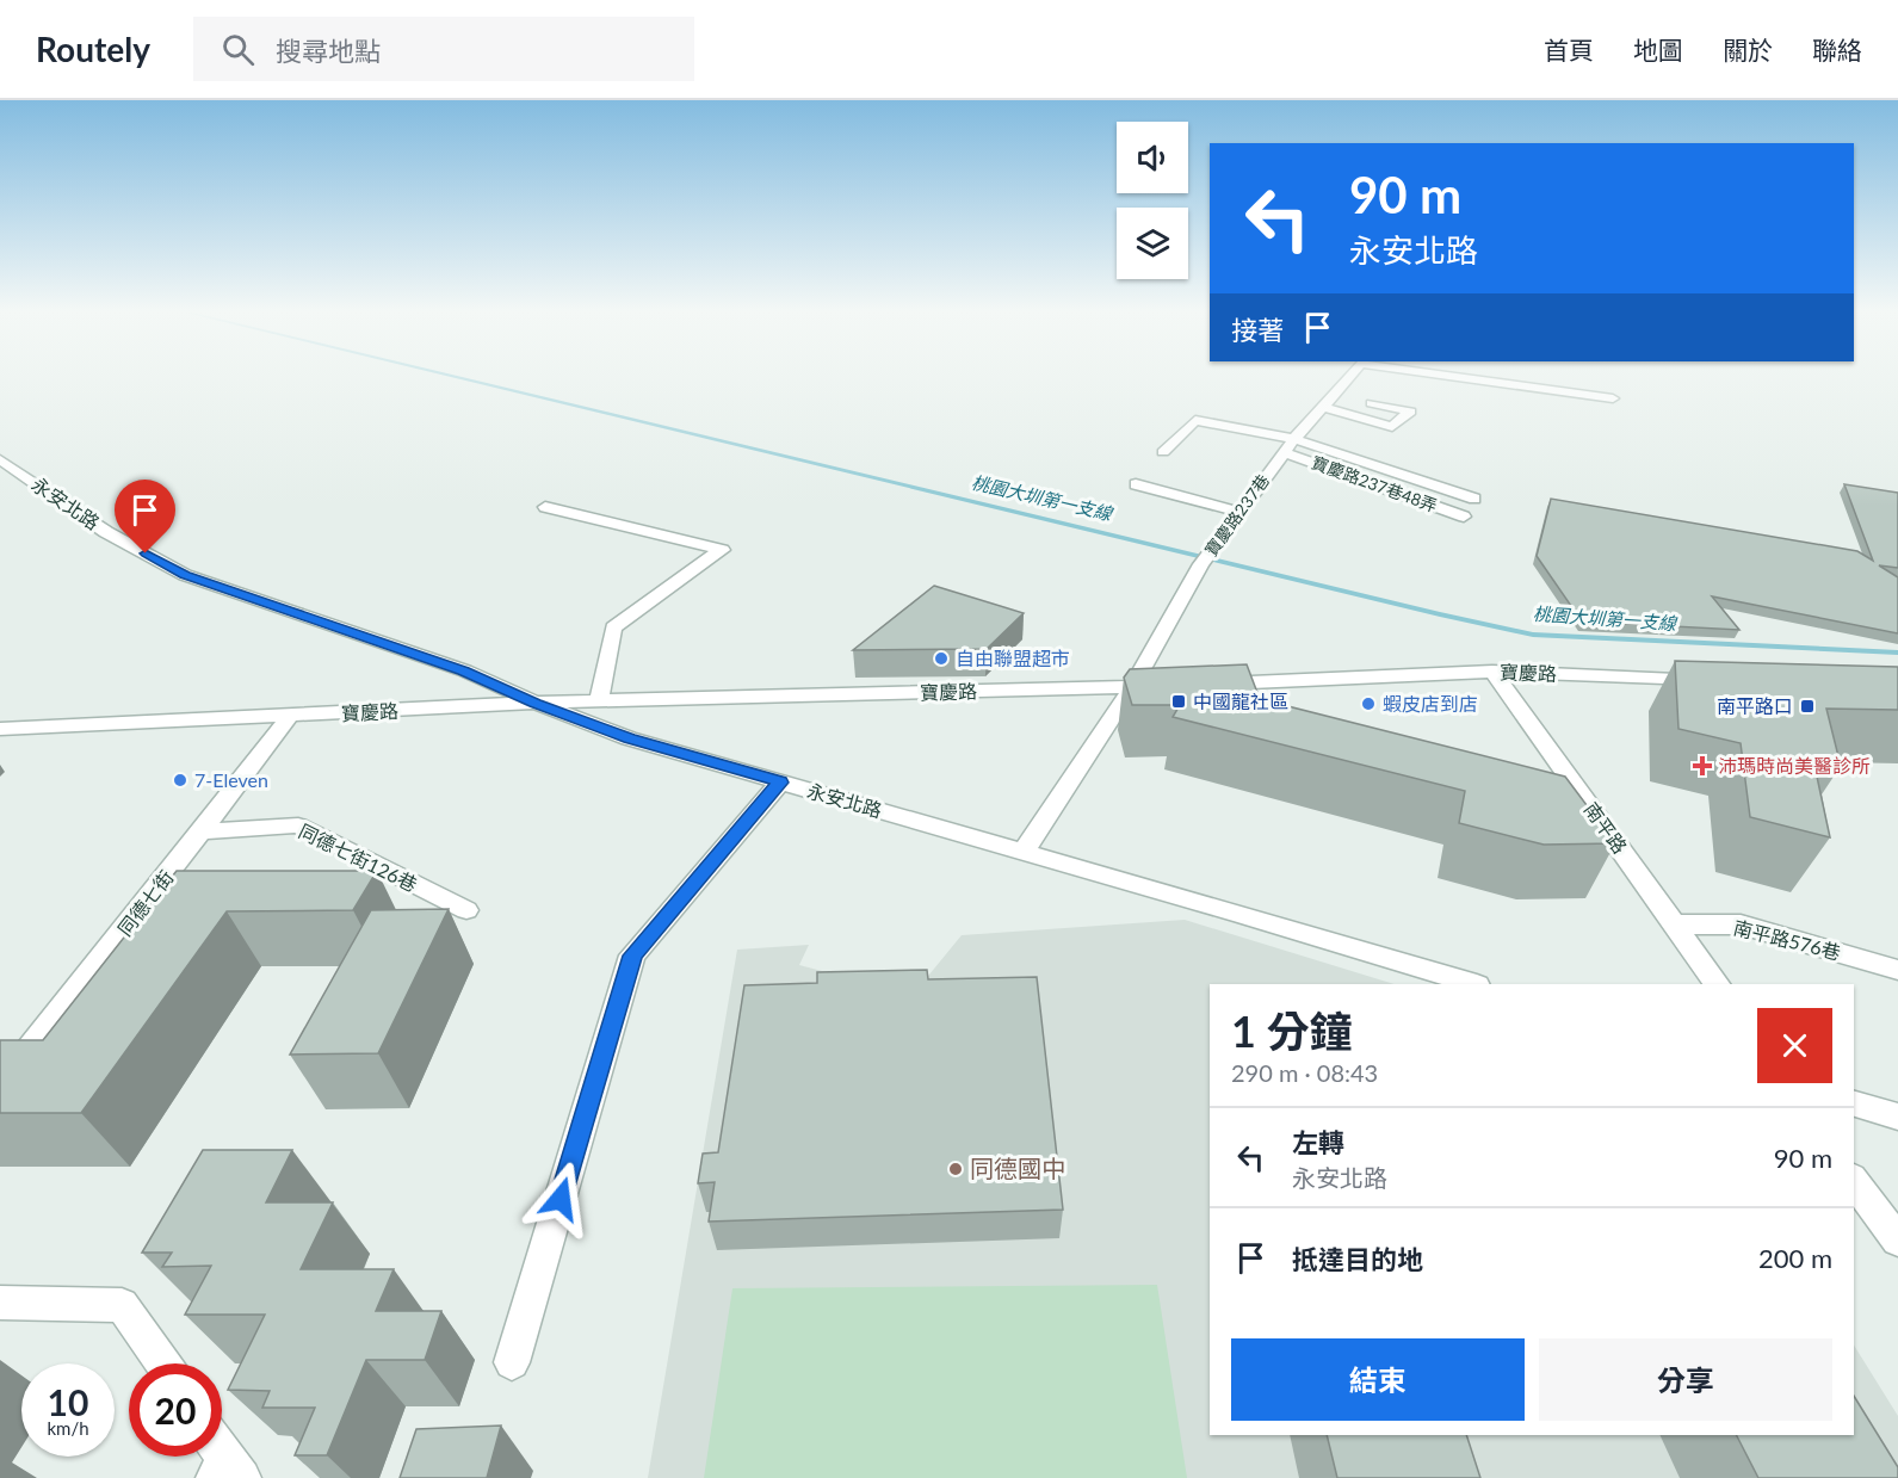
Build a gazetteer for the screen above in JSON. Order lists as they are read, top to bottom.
{
  "streets": {
    "street": [
      "寶慶路237巷48弄",
      "永安北路",
      "寶慶路237巷",
      "寶慶路",
      "南平路",
      "同德七街126巷",
      "同德七街",
      "南平路576巷"
    ]
  },
  "crossings": [
    ["寶慶路237巷48弄", "寶慶路237巷"],
    ["永安北路", "寶慶路237巷"],
    ["永安北路", "寶慶路"],
    ["寶慶路237巷", "寶慶路"],
    ["寶慶路", "南平路"],
    ["寶慶路", "同德七街"],
    ["南平路", "南平路576巷"],
    ["同德七街126巷", "同德七街"]
  ],
  "water": ["桃園大圳第一支線"],
  "places": {
    "other": [
      "自由聯盟超市",
      "蝦皮店到店",
      "7-Eleven",
      "同德國中"
    ],
    "transit": ["中國龍社區", "南平路口"],
    "health": ["沛瑪時尚美醫診所"]
  },
  "page": {
    "header": "Routely",
    "search": "搜尋地點",
    "nav": [
      "首頁",
      "地圖",
      "關於",
      "聯絡"
    ],
    "turn": ["90 m", "永安北路"],
    "then": "接著",
    "heading": ["1 分鐘", "290 m · 08:43"],
    "list": [
      {
        "name": "左轉",
        "note": "永安北路",
        "value": "90 m"
      },
      {
        "name": "抵達目的地",
        "value": "200 m"
      }
    ],
    "buttons": ["結束", "分享"],
    "speed": "10 km/h",
    "limit": "20"
  }
}
